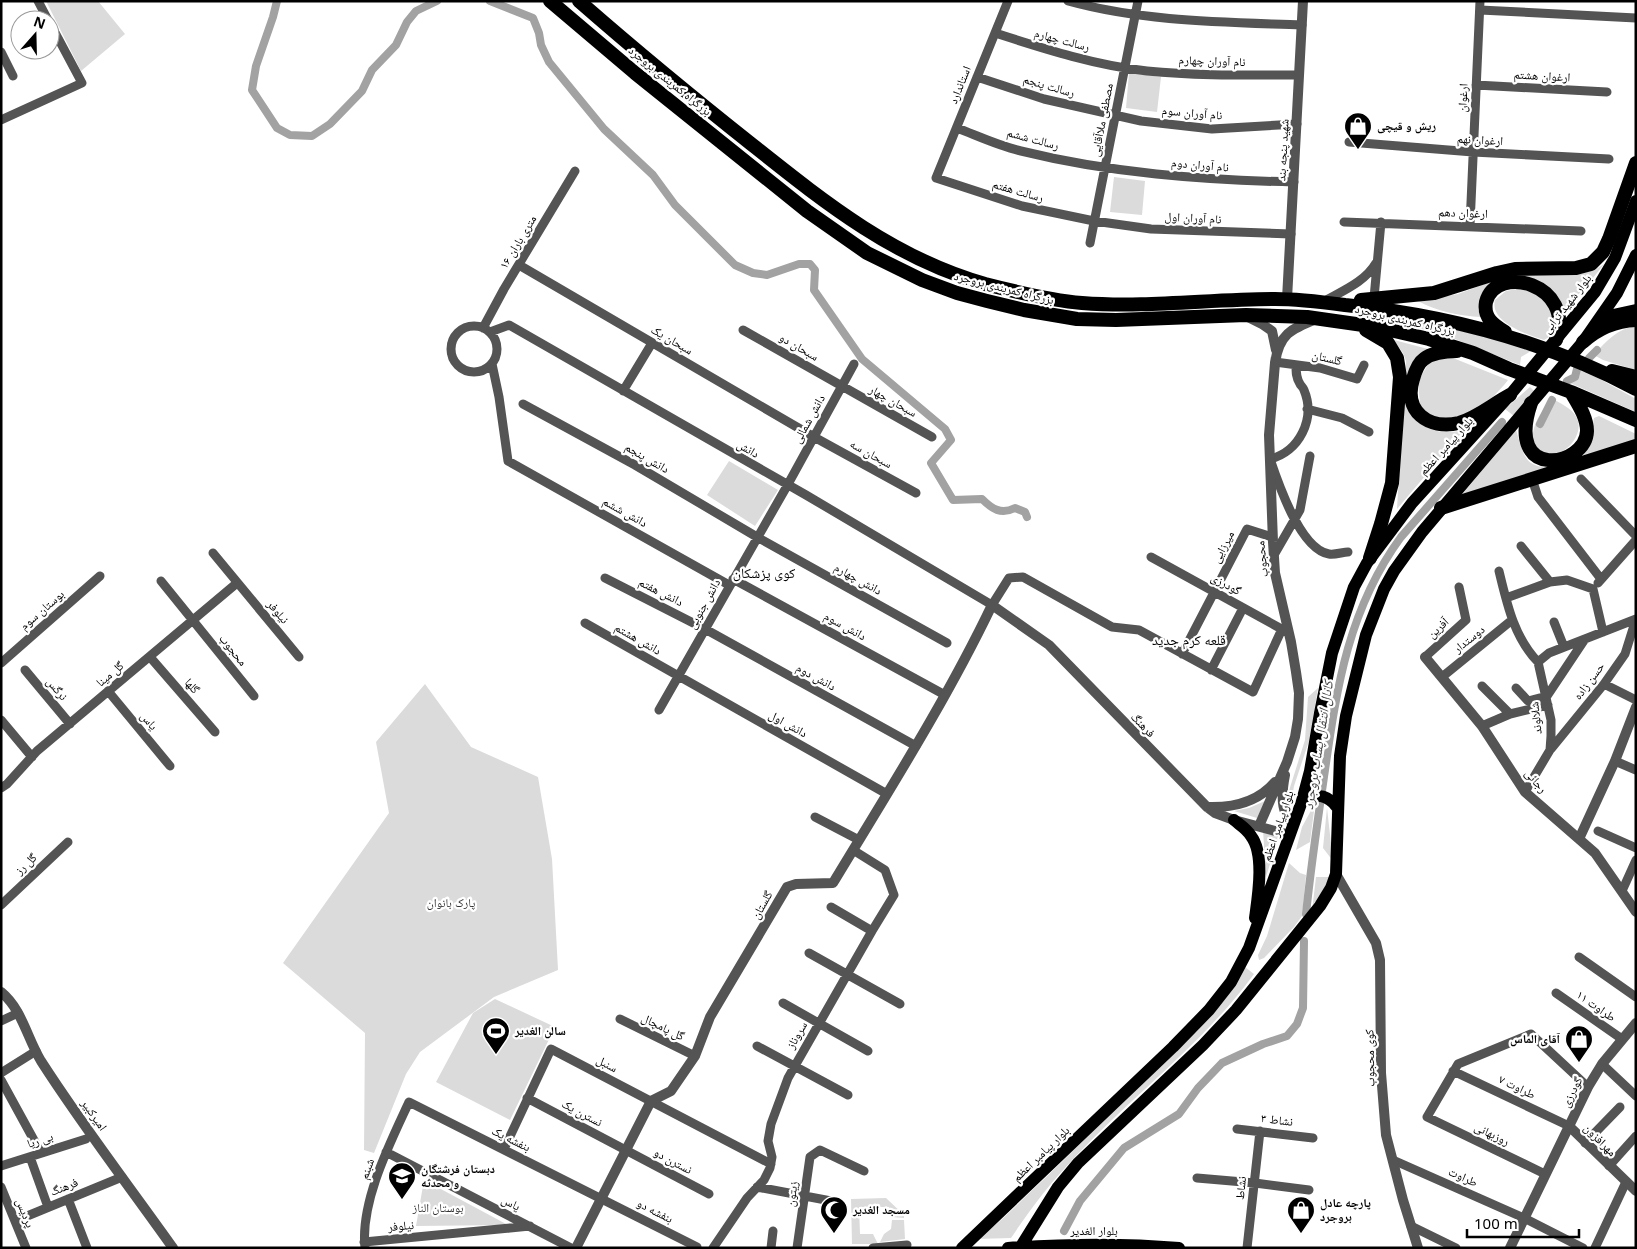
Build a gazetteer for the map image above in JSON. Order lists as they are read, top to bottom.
{
  "streets": {
    "highway": ["بزرگراه کمربندی بروجرد"],
    "main road": ["بلوار شهید ترابی", "بلوار پیامبر اعظم", "بلوار الغدیر"],
    "street": [
      "رسالت چهارم",
      "نام آوران چهارم",
      "ارغوان هشتم",
      "استاندارد",
      "رسالت پنجم",
      "ارغوان",
      "نام آوران سوم",
      "مصطفی ملاآقایی",
      "رسالت ششم",
      "ارغوان نهم",
      "شهید پنجه بند",
      "نام آوران دوم",
      "رسالت هفتم",
      "ارغوان دهم",
      "نام آوران اول",
      "۱۶ متری باران",
      "سبحان یک",
      "سبحان دو",
      "گلستان",
      "سبحان چهار",
      "دانش شمالی",
      "دانش",
      "سبحان سه",
      "دانش پنجم",
      "دانش ششم",
      "میرزایی",
      "محجوب",
      "دانش چهارم",
      "گودرزی",
      "دانش هفتم",
      "دانش جنوبی",
      "بوستان سوم",
      "نیلوفر",
      "دانش سوم",
      "آفرین",
      "دانش هشتم",
      "دوستدار",
      "گل مینا",
      "دانش دوم",
      "حسن زاده",
      "گلها",
      "نرگس",
      "شلالوند",
      "یاس",
      "دانش اول",
      "فرهنگ",
      "رجائی",
      "گل رز",
      "طراوت ۱۱",
      "گل پامچال",
      "سروناز",
      "کوی محجوب",
      "سنبل",
      "طراوت ۷",
      "نسترن یک",
      "امیرکبیر",
      "نشاط ۳",
      "روزبهانی",
      "بنفشه یک",
      "بی ریا",
      "مهرافزون",
      "نسترن دو",
      "شبنم",
      "طراوت",
      "نشاط",
      "زیتون",
      "بنفشه دو",
      "پردیس"
    ]
  },
  "crossings": [
    ["رسالت چهارم", "نام آوران چهارم"],
    ["رسالت چهارم", "استاندارد"],
    ["رسالت چهارم", "مصطفی ملاآقایی"],
    ["نام آوران چهارم", "مصطفی ملاآقایی"],
    ["نام آوران چهارم", "شهید پنجه بند"],
    ["ارغوان هشتم", "ارغوان"],
    ["بزرگراه کمربندی بروجرد", "شهید پنجه بند"],
    ["استاندارد", "رسالت پنجم"],
    ["استاندارد", "رسالت ششم"],
    ["استاندارد", "رسالت هفتم"],
    ["رسالت پنجم", "نام آوران سوم"],
    ["رسالت پنجم", "مصطفی ملاآقایی"],
    ["ارغوان", "ارغوان نهم"],
    ["ارغوان", "ارغوان دهم"],
    ["نام آوران سوم", "مصطفی ملاآقایی"],
    ["نام آوران سوم", "شهید پنجه بند"],
    ["مصطفی ملاآقایی", "رسالت ششم"],
    ["مصطفی ملاآقایی", "نام آوران دوم"],
    ["مصطفی ملاآقایی", "رسالت هفتم"],
    ["مصطفی ملاآقایی", "نام آوران اول"],
    ["رسالت ششم", "نام آوران دوم"],
    ["شهید پنجه بند", "نام آوران دوم"],
    ["شهید پنجه بند", "نام آوران اول"],
    ["رسالت هفتم", "نام آوران اول"],
    ["۱۶ متری باران", "سبحان یک"],
    ["۱۶ متری باران", "دانش"],
    ["۱۶ متری باران", "دانش ششم"],
    ["بلوار شهید ترابی", "بلوار پیامبر اعظم"],
    ["سبحان یک", "دانش شمالی"],
    ["سبحان یک", "سبحان سه"],
    ["سبحان دو", "سبحان چهار"],
    ["سبحان دو", "دانش شمالی"],
    ["گلستان", "دانش"],
    ["گلستان", "محجوب"],
    ["گلستان", "دانش سوم"],
    ["گلستان", "دانش دوم"],
    ["گلستان", "دانش اول"],
    ["گلستان", "فرهنگ"],
    ["گلستان", "گل پامچال"],
    ["گلستان", "سروناز"],
    ["گلستان", "سنبل"],
    ["سبحان چهار", "دانش شمالی"],
    ["دانش شمالی", "دانش"],
    ["دانش شمالی", "سبحان سه"],
    ["دانش شمالی", "دانش جنوبی"],
    ["بلوار پیامبر اعظم", "فرهنگ"],
    ["دانش", "دانش ششم"],
    ["دانش", "دانش جنوبی"],
    ["دانش", "فرهنگ"],
    ["دانش پنجم", "دانش چهارم"],
    ["دانش پنجم", "دانش جنوبی"],
    ["دانش ششم", "دانش جنوبی"],
    ["دانش ششم", "دانش سوم"],
    ["میرزایی", "محجوب"],
    ["میرزایی", "گودرزی"],
    ["محجوب", "گودرزی"],
    ["محجوب", "گل مینا"],
    ["دانش چهارم", "دانش جنوبی"],
    ["گودرزی", "طراوت ۱۱"],
    ["گودرزی", "طراوت ۷"],
    ["گودرزی", "روزبهانی"],
    ["گودرزی", "مهرافزون"],
    ["گودرزی", "طراوت"],
    ["دانش هفتم", "دانش جنوبی"],
    ["دانش هفتم", "دانش دوم"],
    ["دانش جنوبی", "دانش سوم"],
    ["دانش جنوبی", "دانش هشتم"],
    ["دانش جنوبی", "دانش دوم"],
    ["دانش جنوبی", "دانش اول"],
    ["نیلوفر", "گل مینا"],
    ["نیلوفر", "یاس"],
    ["نیلوفر", "شبنم"],
    ["آفرین", "رجائی"],
    ["دانش هشتم", "دانش اول"],
    ["دوستدار", "رجائی"],
    ["گل مینا", "گلها"],
    ["گل مینا", "نرگس"],
    ["گل مینا", "یاس"],
    ["حسن زاده", "شلالوند"],
    ["شلالوند", "رجائی"],
    ["یاس", "شبنم"],
    ["فرهنگ", "امیرکبیر"],
    ["فرهنگ", "پردیس"],
    ["سروناز", "سنبل"],
    ["کوی محجوب", "طراوت"],
    ["سنبل", "نسترن یک"],
    ["طراوت ۷", "روزبهانی"],
    ["طراوت ۷", "مهرافزون"],
    ["نسترن یک", "نسترن دو"],
    ["نشاط ۳", "نشاط"],
    ["بنفشه یک", "شبنم"],
    ["بنفشه یک", "بنفشه دو"]
  ],
  "districts": ["کوی پزشکان", "قلعه کرم جدید"],
  "water": ["کانال انتقال پساب بروجرد"],
  "parks": ["پارک بانوان", "بوستان الناز"],
  "places": {
    "shop": ["ریش و قیچی", "آقای الماس", "پارچه عادل بروجرد"],
    "sports": ["سالن الغدیر"],
    "school or university": ["دبستان فرشتگان و محدثه"],
    "mosque": ["مسجد الغدیر"]
  },
  "scale_bar": "100 m",
  "north": "top"
}
